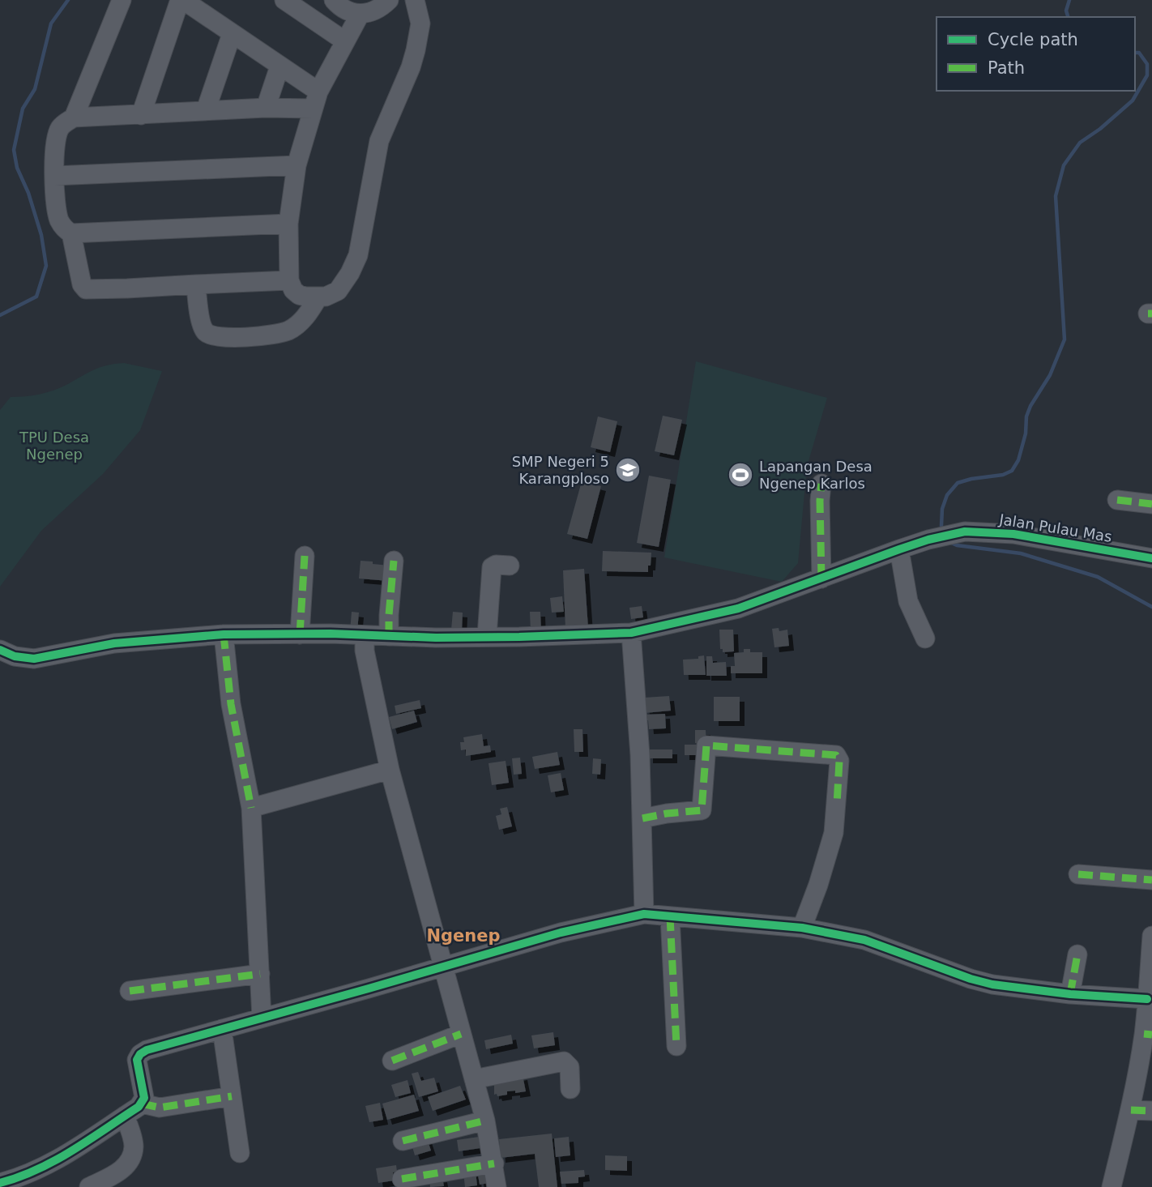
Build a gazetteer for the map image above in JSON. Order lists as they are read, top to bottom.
{
  "streets": {
    "street": ["Jalan Pulau Mas"]
  },
  "districts": ["Ngenep"],
  "parks": ["TPU Desa Ngenep"],
  "places": {
    "school or university": ["SMP Negeri 5 Karangploso"],
    "sports": ["Lapangan Desa Ngenep Karlos"]
  },
  "legend": ["Cycle path", "Path"]
}
